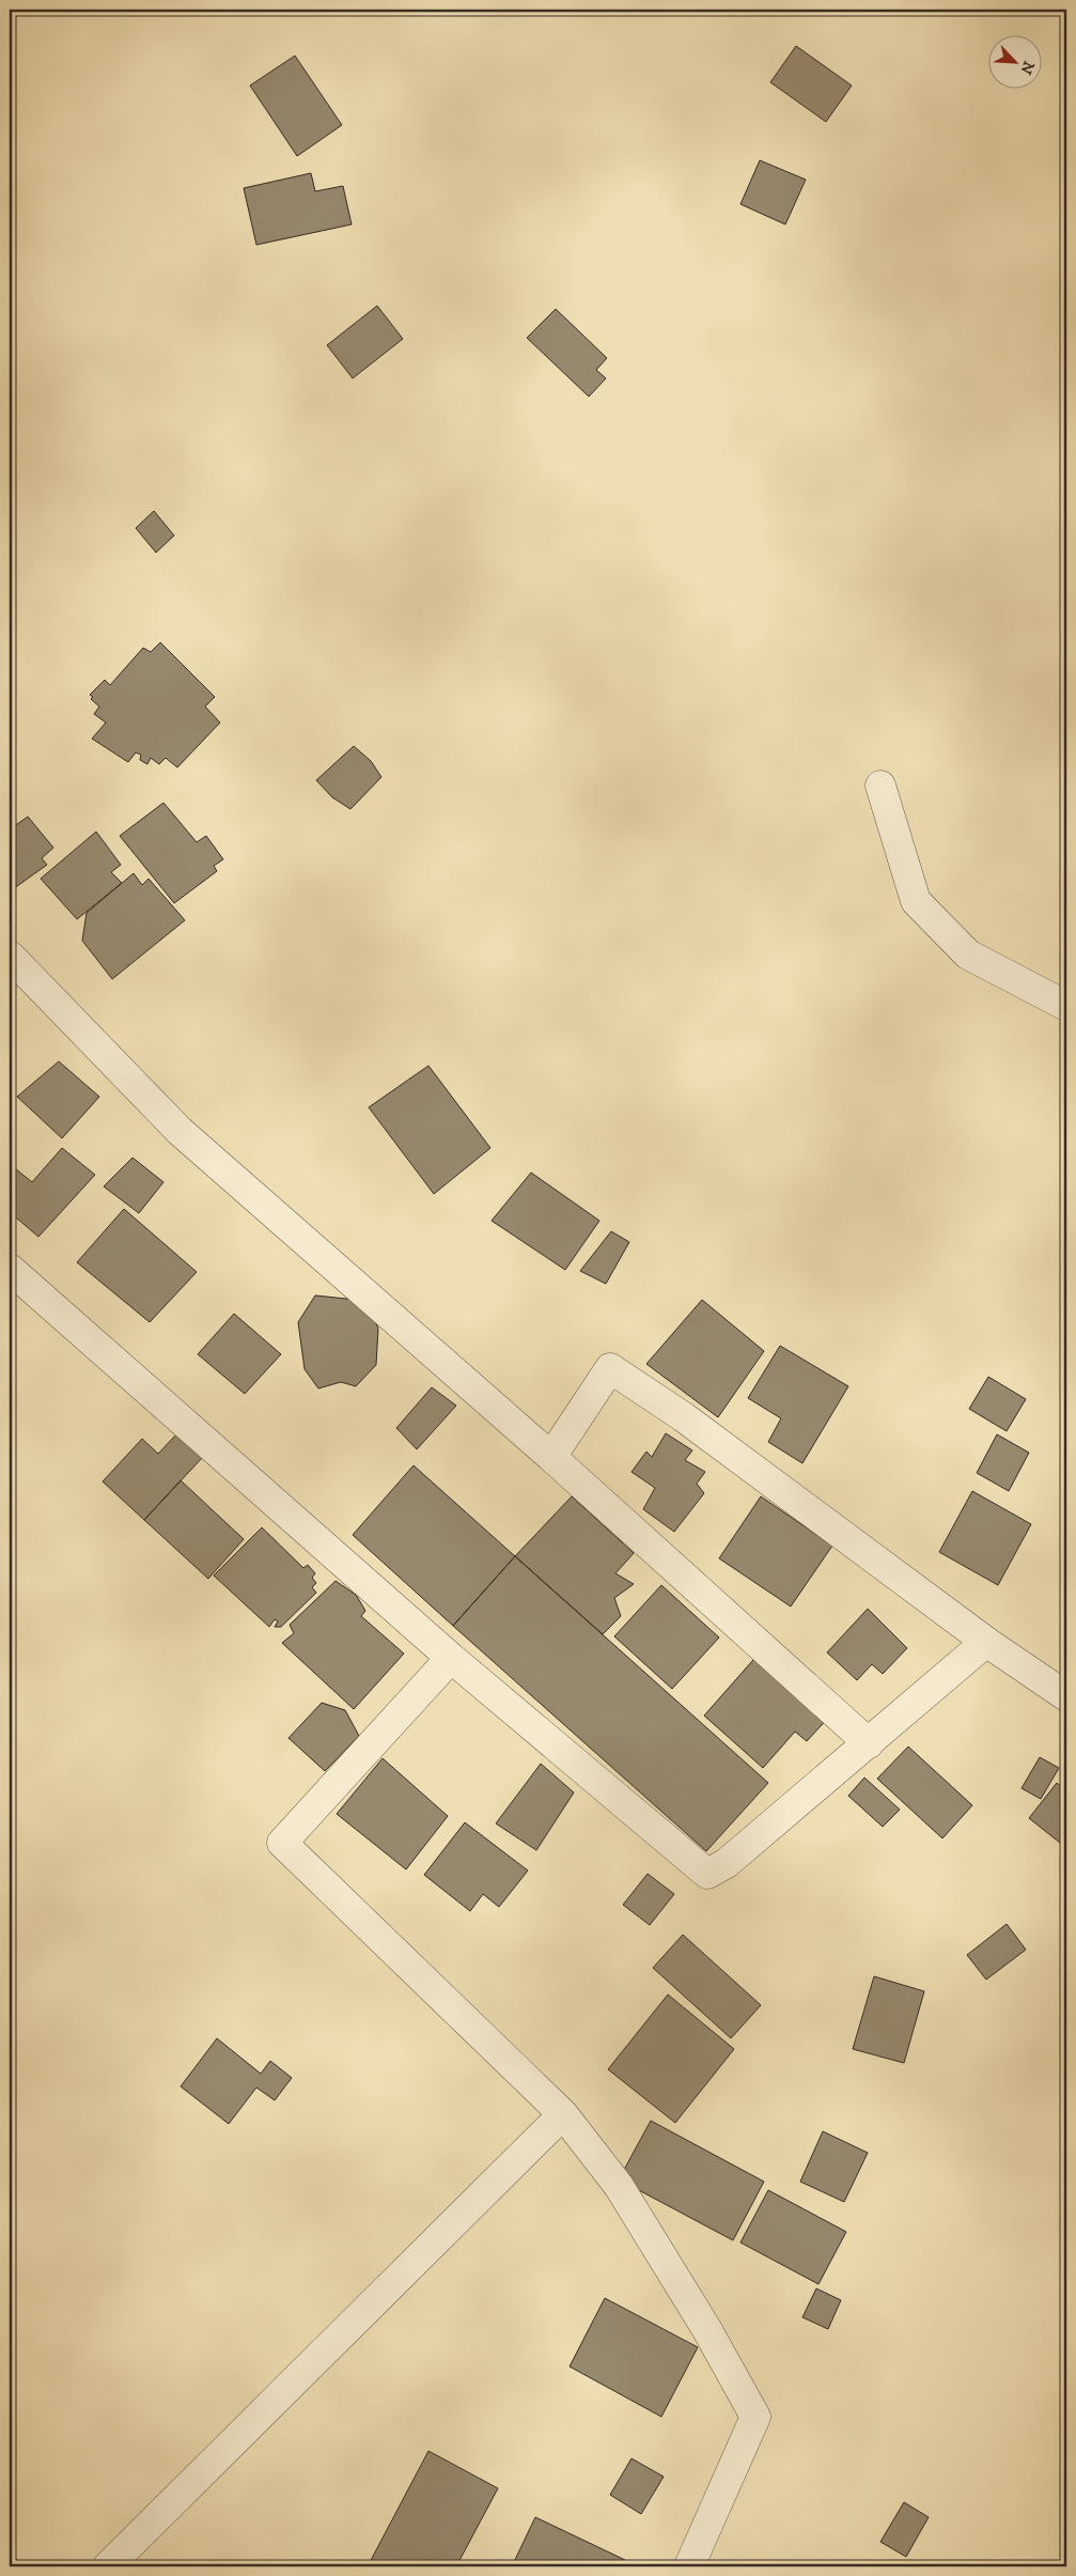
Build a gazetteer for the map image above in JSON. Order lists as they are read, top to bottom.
{
  "north": "bottom right"
}
